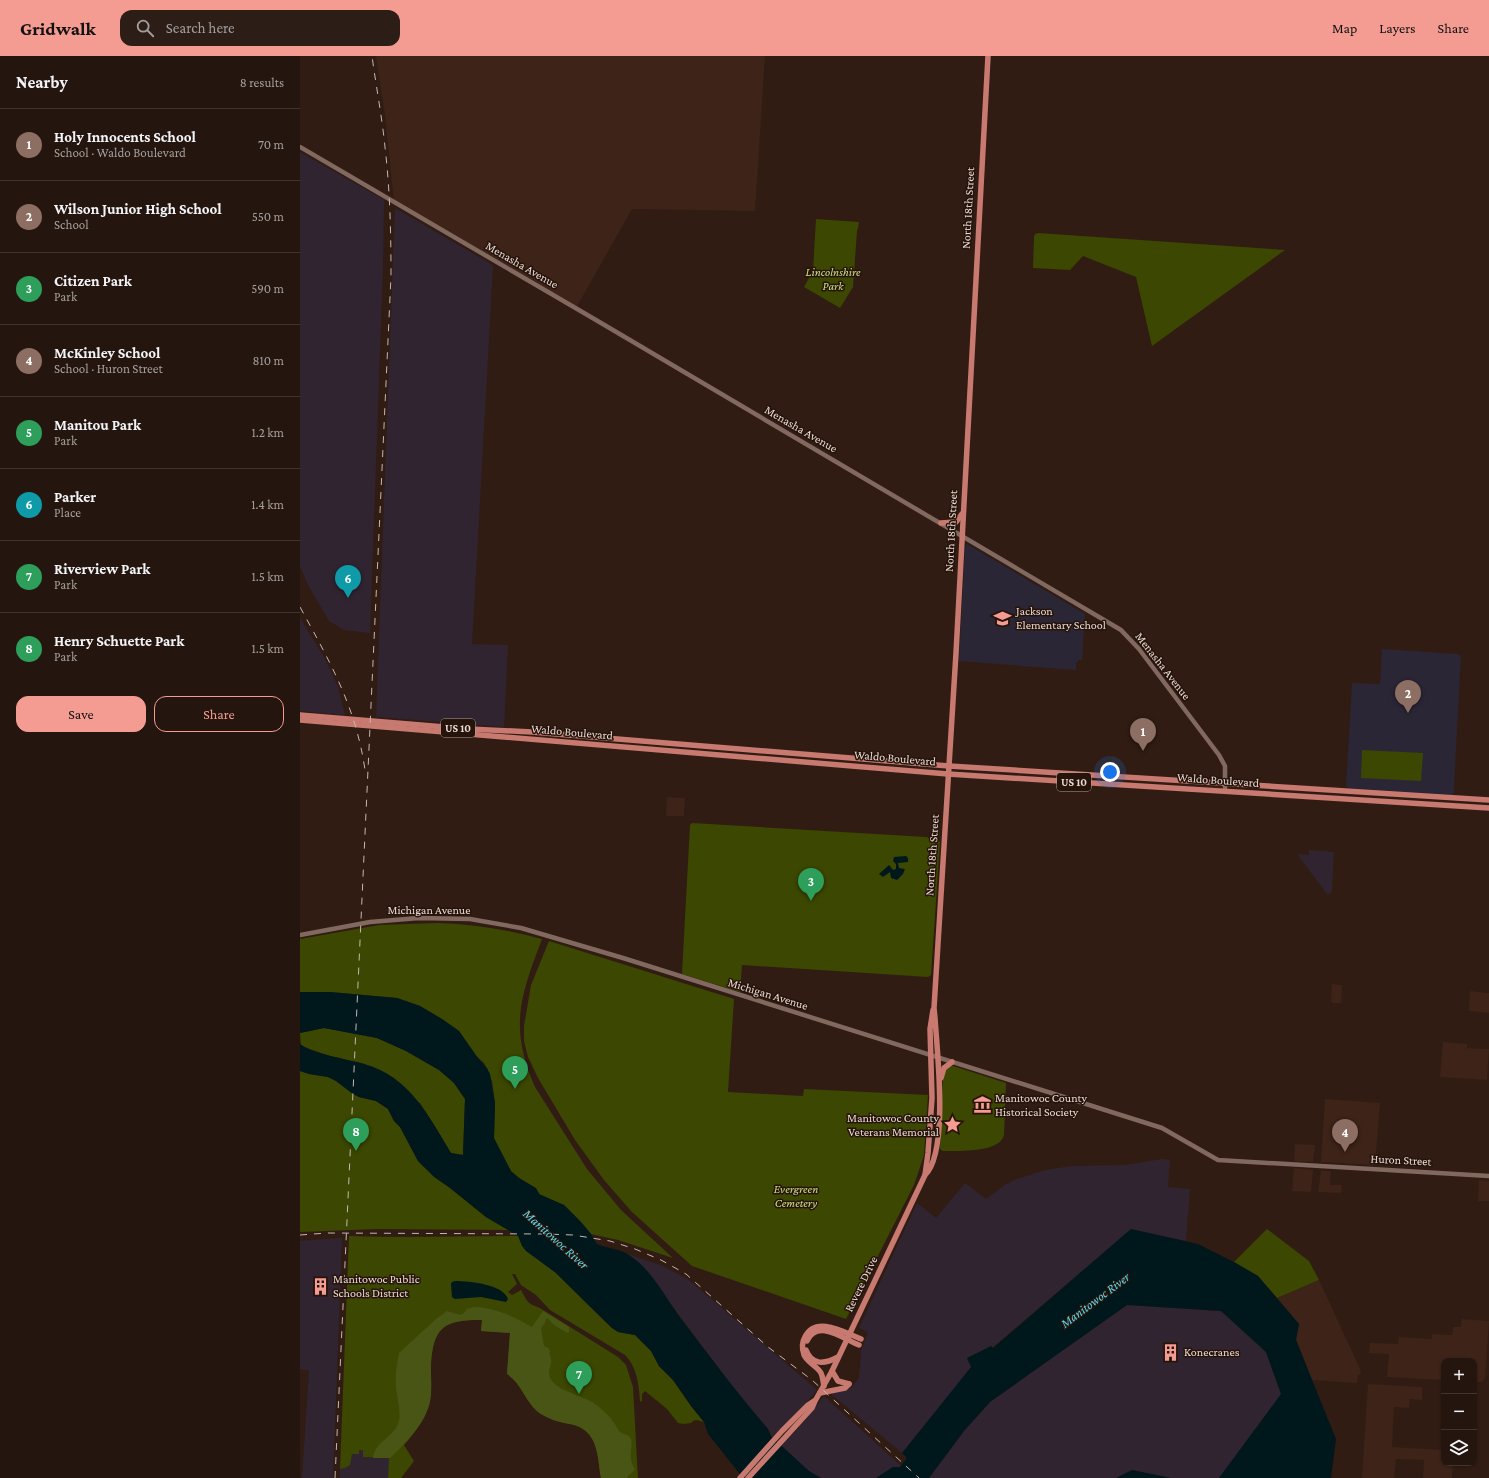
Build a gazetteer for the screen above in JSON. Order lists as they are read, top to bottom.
{
  "streets": {
    "main road": [
      "North 18th Street",
      "US 10",
      "Waldo Boulevard",
      "Revere Drive"
    ],
    "street": ["Menasha Avenue", "Michigan Avenue", "Huron Street"]
  },
  "crossings": [
    ["North 18th Street", "Menasha Avenue"],
    ["North 18th Street", "Waldo Boulevard"],
    ["North 18th Street", "Michigan Avenue"],
    ["North 18th Street", "Revere Drive"],
    ["Menasha Avenue", "Waldo Boulevard"],
    ["Michigan Avenue", "Huron Street"]
  ],
  "water": ["Manitowoc River"],
  "parks": ["Lincolnshire Park", "Evergreen Cemetery"],
  "places": {
    "school or university": ["Jackson Elementary School"],
    "museum": ["Manitowoc County Historical Society"],
    "place": ["Manitowoc County Veterans Memorial"],
    "building": ["Manitowoc Public Schools District", "Konecranes"]
  },
  "page": {
    "header": "Gridwalk",
    "search": "Search here",
    "nav": ["Map", "Layers", "Share"],
    "heading": ["Nearby", "8 results"],
    "list": [
      {
        "mark": "1",
        "name": "Holy Innocents School",
        "note": "School · Waldo Boulevard",
        "value": "70 m"
      },
      {
        "mark": "2",
        "name": "Wilson Junior High School",
        "note": "School",
        "value": "550 m"
      },
      {
        "mark": "3",
        "name": "Citizen Park",
        "note": "Park",
        "value": "590 m"
      },
      {
        "mark": "4",
        "name": "McKinley School",
        "note": "School · Huron Street",
        "value": "810 m"
      },
      {
        "mark": "5",
        "name": "Manitou Park",
        "note": "Park",
        "value": "1.2 km"
      },
      {
        "mark": "6",
        "name": "Parker",
        "note": "Place",
        "value": "1.4 km"
      },
      {
        "mark": "7",
        "name": "Riverview Park",
        "note": "Park",
        "value": "1.5 km"
      },
      {
        "mark": "8",
        "name": "Henry Schuette Park",
        "note": "Park",
        "value": "1.5 km"
      }
    ],
    "pins": [
      "6",
      "2",
      "1",
      "3",
      "5",
      "8",
      "4",
      "7"
    ],
    "buttons": ["Save", "Share"],
    "map_buttons": ["+", "−"]
  }
}
